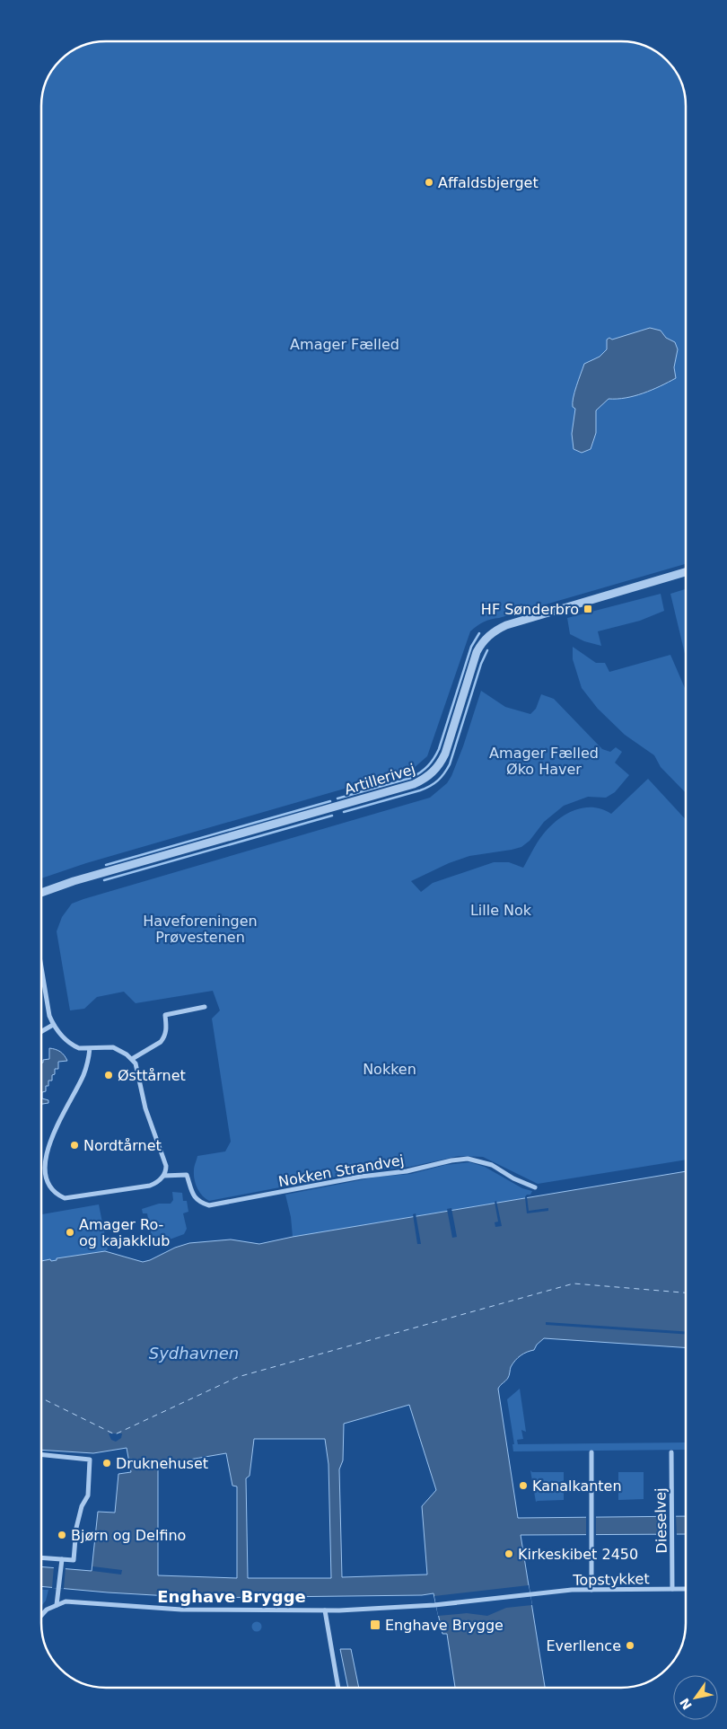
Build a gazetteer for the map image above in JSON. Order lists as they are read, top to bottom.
{
  "streets": {
    "street": [
      "Artillerivej",
      "Nokken Strandvej",
      "Dieselvej",
      "Topstykket"
    ]
  },
  "crossings": [
    ["Dieselvej", "Topstykket"]
  ],
  "districts": ["Enghave Brygge"],
  "water": ["Sydhavnen"],
  "parks": [
    "Amager Fælled",
    "Amager Fælled Øko Haver",
    "Lille Nok",
    "Haveforeningen Prøvestenen",
    "Nokken"
  ],
  "places": {
    "other": [
      "Affaldsbjerget",
      "Østtårnet",
      "Nordtårnet",
      "Amager Ro- og kajakklub",
      "Druknehuset",
      "Kanalkanten",
      "Bjørn og Delfino",
      "Kirkeskibet 2450",
      "Everllence"
    ],
    "transit": ["HF Sønderbro", "Enghave Brygge"]
  },
  "north": "bottom left"
}
